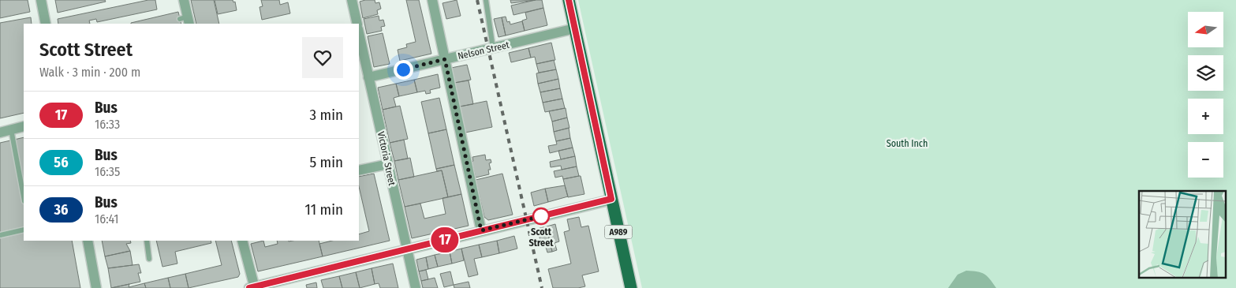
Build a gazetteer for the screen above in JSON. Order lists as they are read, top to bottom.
{
  "streets": {
    "main road": ["A989"],
    "street": ["Nelson Street", "Victoria Street"]
  },
  "crossings": [
    ["Nelson Street", "Victoria Street"],
    ["Nelson Street", "A989"]
  ],
  "parks": ["South Inch"],
  "places": ["Scott Street"],
  "lines": ["bus line 17"],
  "north": "left",
  "page": {
    "on_map": "17",
    "map_buttons": ["+", "−"],
    "heading": ["Scott Street", "Walk · 3 min · 200 m"],
    "list": [
      {
        "mark": "17",
        "name": "Bus",
        "note": "16:33",
        "value": "3 min"
      },
      {
        "mark": "56",
        "name": "Bus",
        "note": "16:35",
        "value": "5 min"
      },
      {
        "mark": "36",
        "name": "Bus",
        "note": "16:41",
        "value": "11 min"
      }
    ]
  }
}
